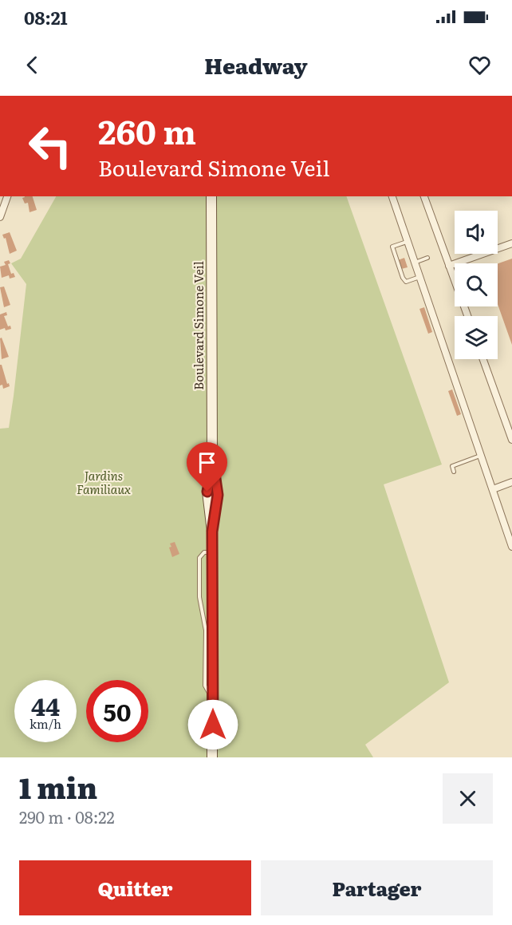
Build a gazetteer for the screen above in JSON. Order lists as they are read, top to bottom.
{
  "streets": {
    "main road": ["Boulevard Simone Veil"]
  },
  "parks": ["Jardins Familiaux"],
  "page": {
    "status": "08:21",
    "header": "Headway",
    "turn": ["260 m", "Boulevard Simone Veil"],
    "speed": "44 km/h",
    "limit": "50",
    "heading": ["1 min", "290 m · 08:22"],
    "buttons": ["Quitter", "Partager"]
  }
}
